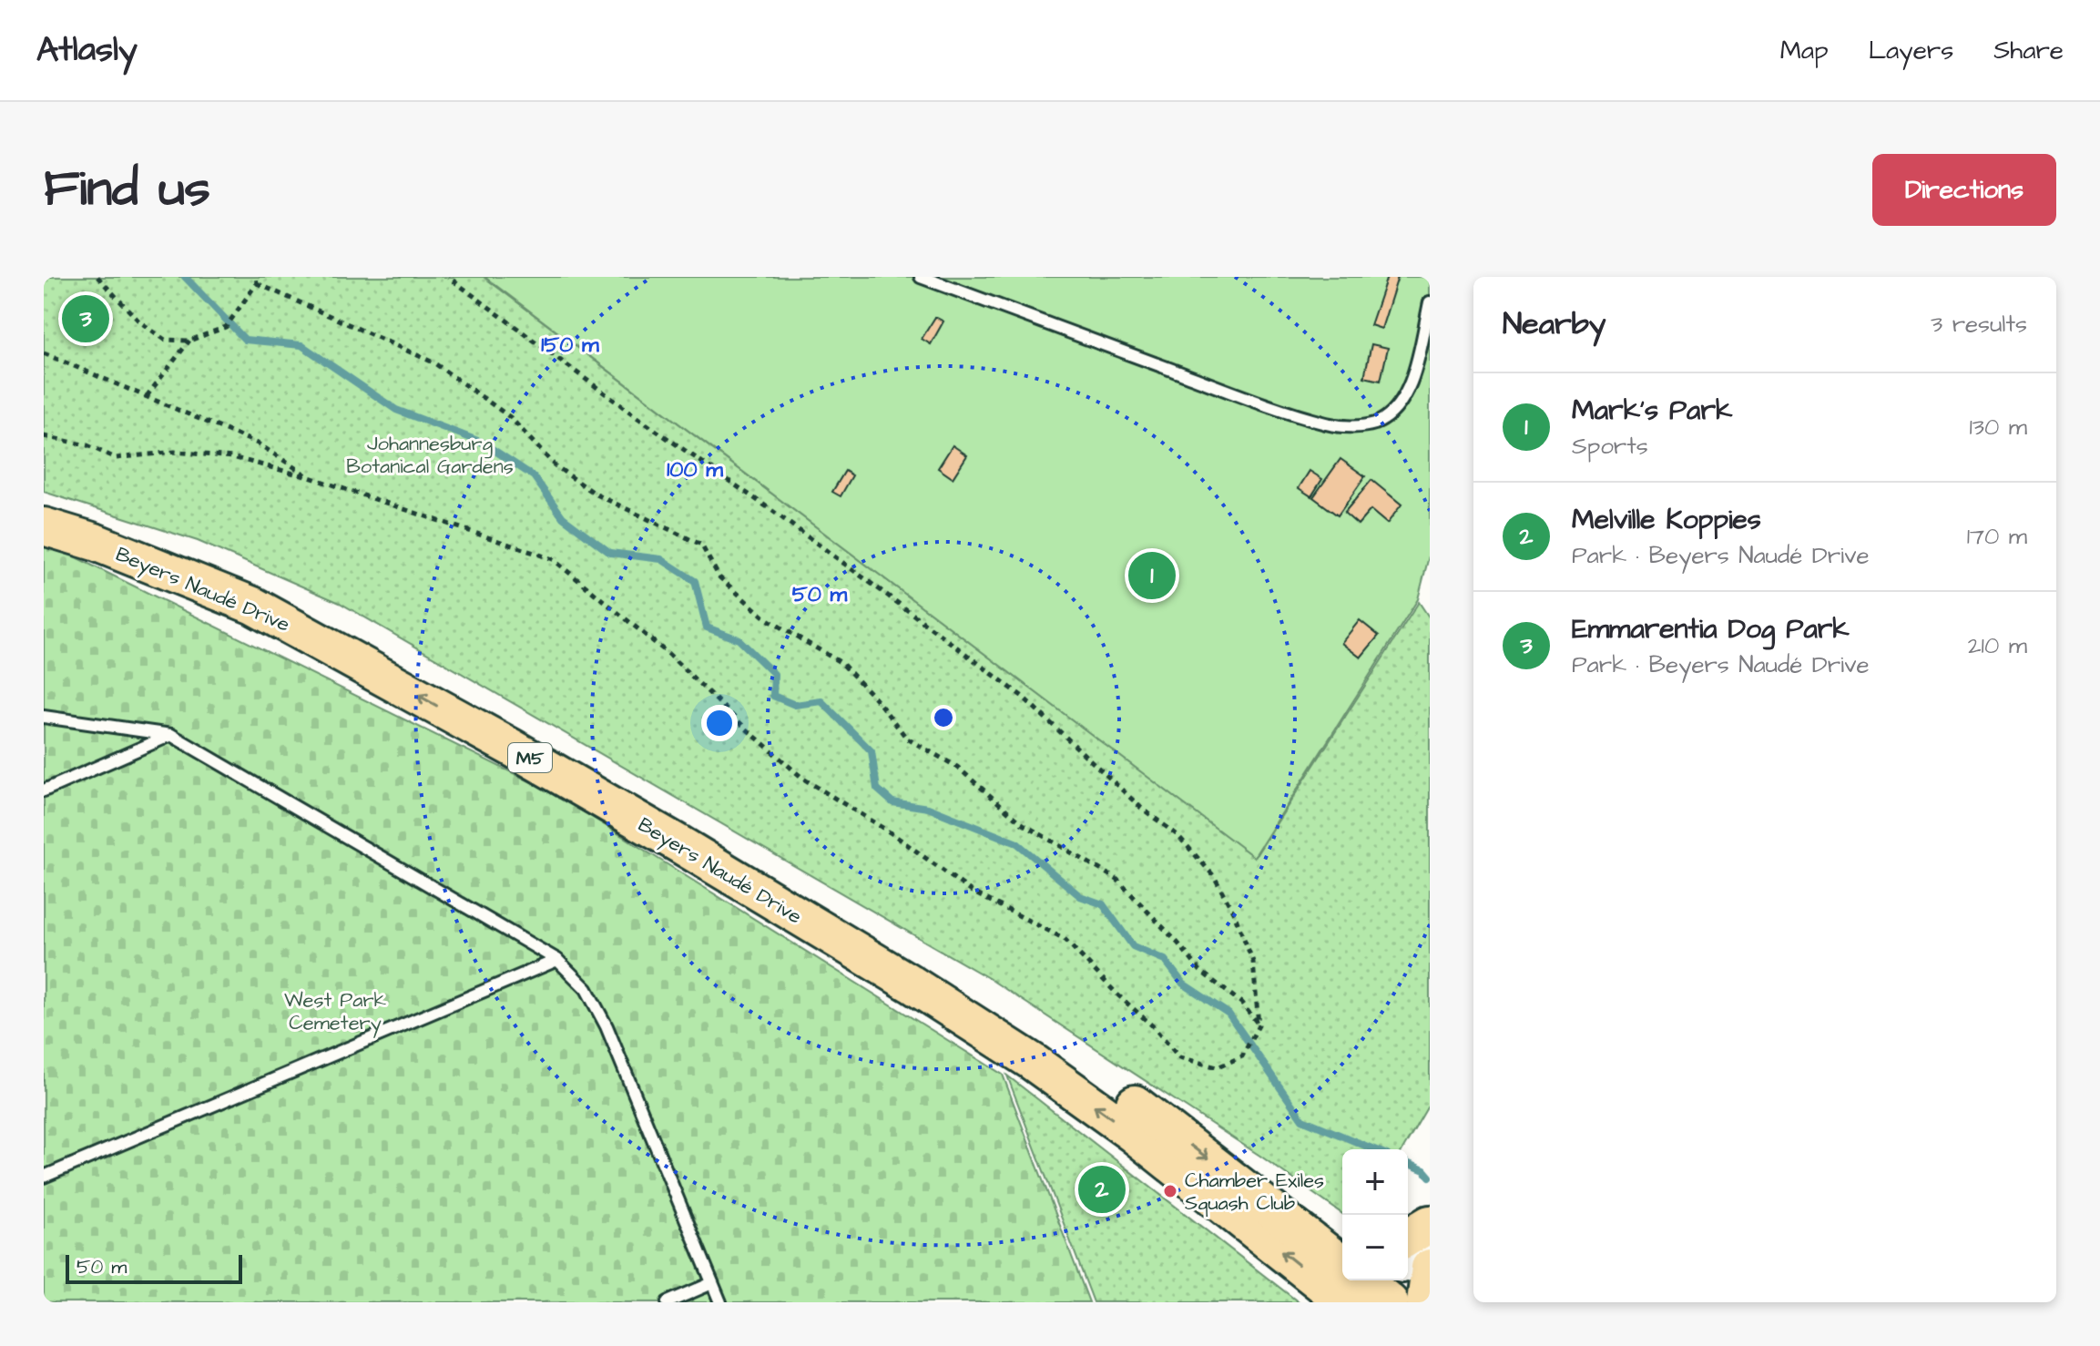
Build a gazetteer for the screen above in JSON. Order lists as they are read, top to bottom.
{
  "streets": {
    "main road": ["Beyers Naudé Drive", "M5"]
  },
  "parks": ["Johannesburg Botanical Gardens", "West Park Cemetery"],
  "places": ["Chamber Exiles Squash Club"],
  "scale_bar": "50 m",
  "page": {
    "header": "Atlasly",
    "nav": ["Map", "Layers", "Share"],
    "title": "Find us",
    "buttons": "Directions",
    "heading": ["Nearby", "3 results"],
    "pins": ["3", "1", "2"],
    "list": [
      {
        "mark": "1",
        "name": "Mark's Park",
        "note": "Sports",
        "value": "130 m"
      },
      {
        "mark": "2",
        "name": "Melville Koppies",
        "note": "Park · Beyers Naudé Drive",
        "value": "170 m"
      },
      {
        "mark": "3",
        "name": "Emmarentia Dog Park",
        "note": "Park · Beyers Naudé Drive",
        "value": "210 m"
      }
    ],
    "map_buttons": ["+", "−"],
    "scale": "50 m"
  },
  "rings": ["150 m", "100 m", "50 m"]
}
